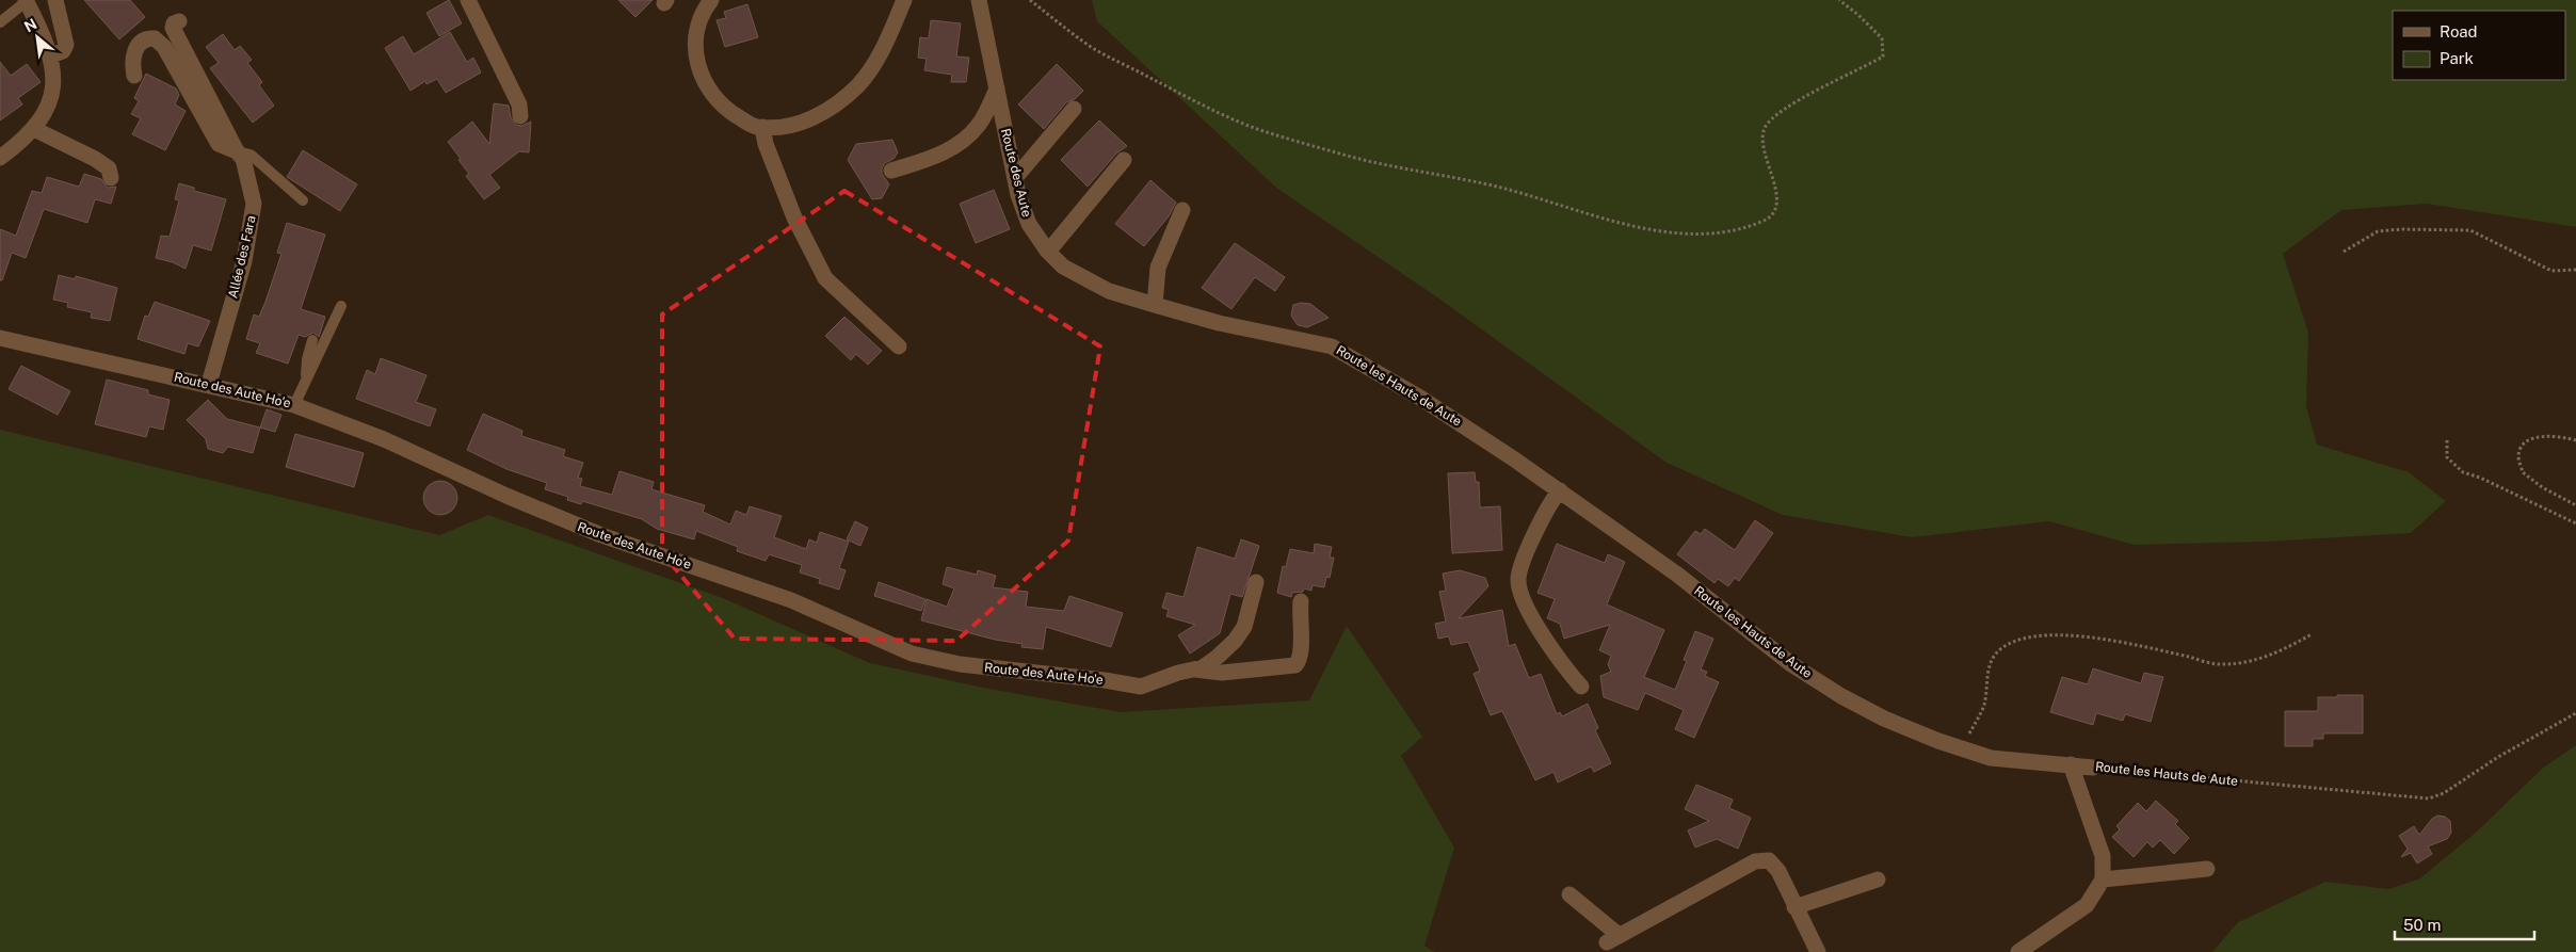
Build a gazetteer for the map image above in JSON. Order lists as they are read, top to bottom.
{
  "streets": {
    "street": [
      "Route des Aute",
      "Allée des Fara",
      "Route les Hauts de Aute",
      "Route des Aute Ho'e"
    ]
  },
  "crossings": [
    ["Route des Aute", "Route les Hauts de Aute"],
    ["Allée des Fara", "Route des Aute Ho'e"]
  ],
  "legend": ["Road", "Park"],
  "scale_bar": "50 m",
  "north": "top left"
}
